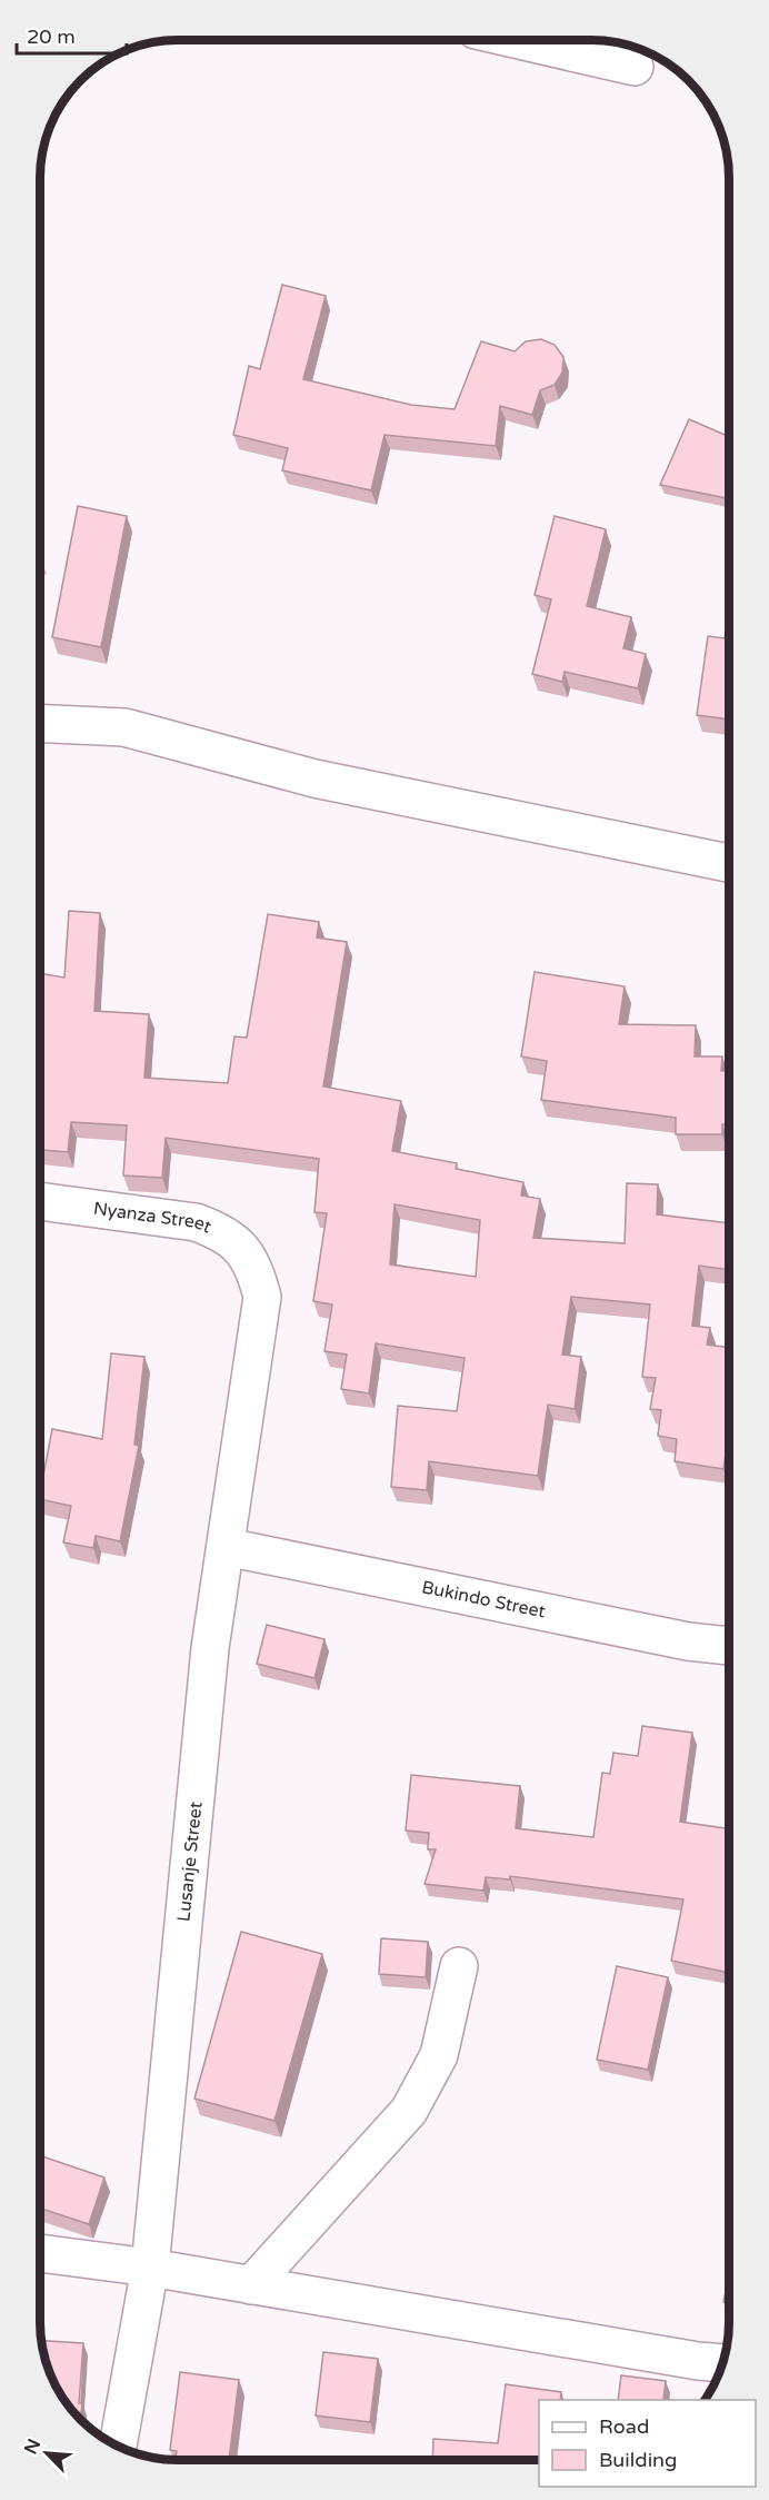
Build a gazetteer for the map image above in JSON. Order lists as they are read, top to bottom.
{
  "streets": {
    "street": ["Nyanza Street", "Bukindo Street", "Lusanje Street"]
  },
  "crossings": [
    ["Nyanza Street", "Lusanje Street"],
    ["Bukindo Street", "Lusanje Street"]
  ],
  "legend": ["Road", "Building"],
  "scale_bar": "20 m",
  "north": "top left"
}
